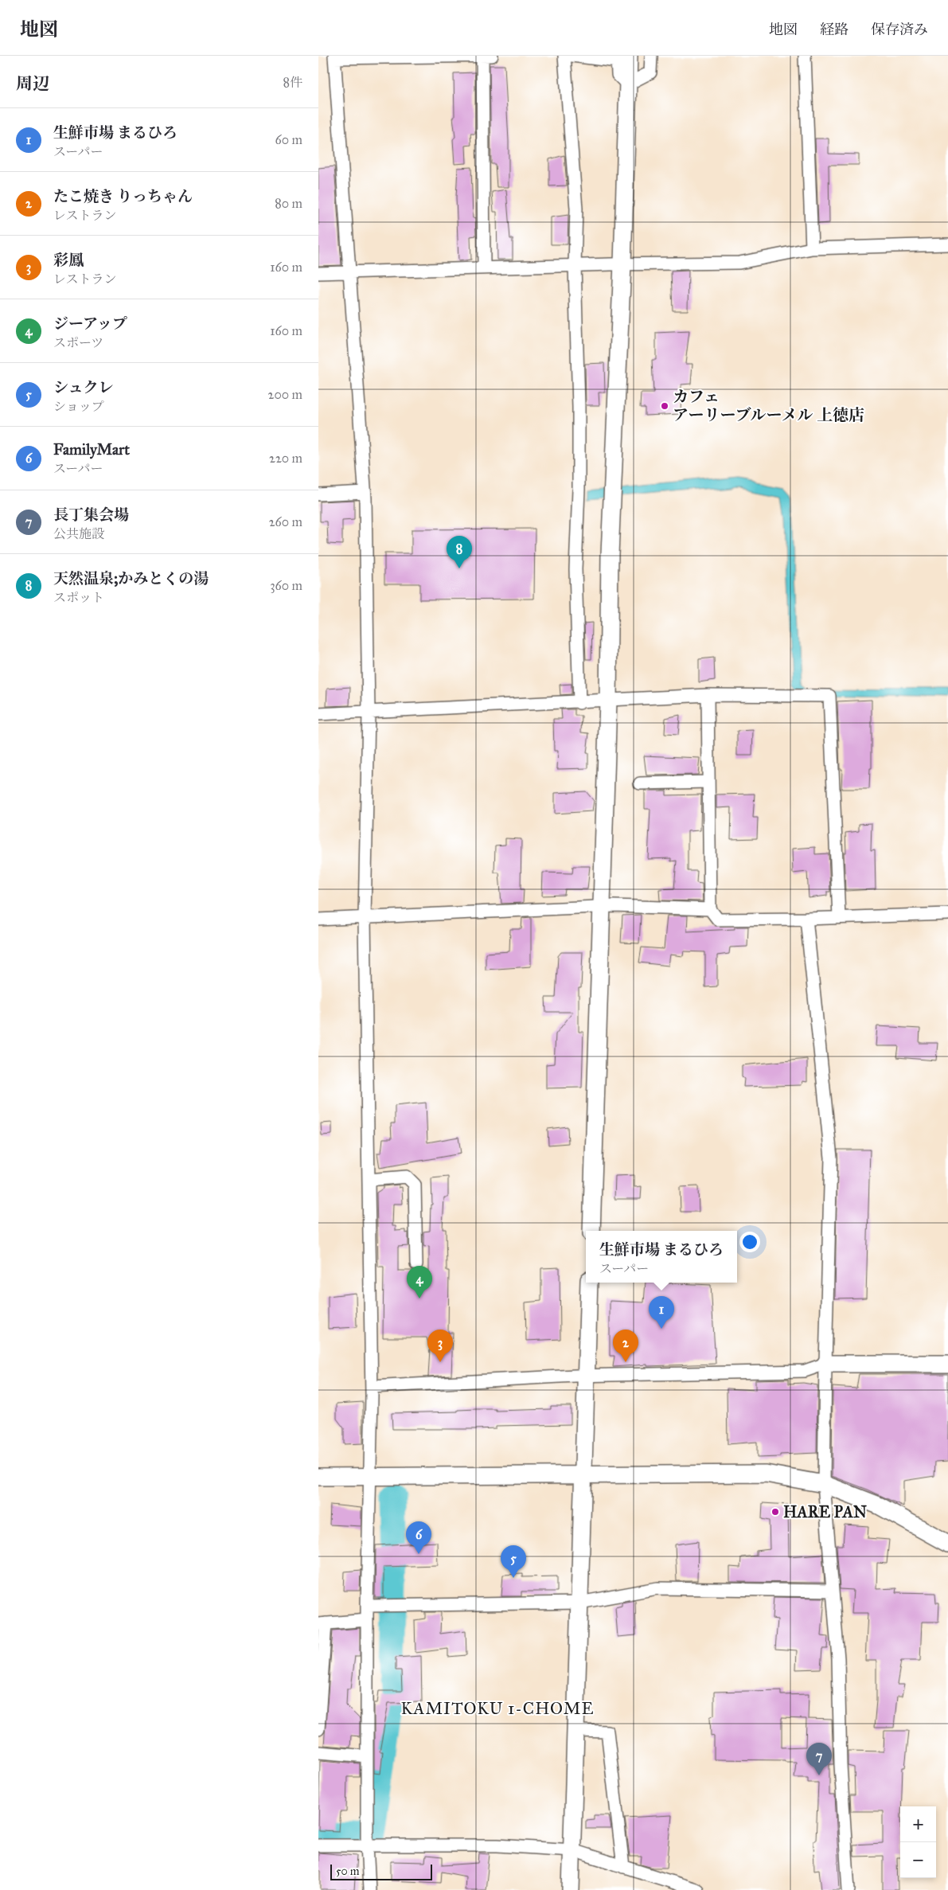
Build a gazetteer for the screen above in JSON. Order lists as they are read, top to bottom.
{
  "districts": ["KAMITOKU 1-CHOME"],
  "places": ["カフェ アーリーブルーメル 上徳店", "HARE PAN"],
  "scale_bar": "50 m",
  "page": {
    "header": "地図",
    "nav": ["地図", "経路", "保存済み"],
    "heading": ["周辺", "8件"],
    "list": [
      {
        "mark": "1",
        "name": "生鮮市場 まるひろ",
        "note": "スーパー",
        "value": "60 m"
      },
      {
        "mark": "2",
        "name": "たこ焼き りっちゃん",
        "note": "レストラン",
        "value": "80 m"
      },
      {
        "mark": "3",
        "name": "彩鳳",
        "note": "レストラン",
        "value": "160 m"
      },
      {
        "mark": "4",
        "name": "ジーアップ",
        "note": "スポーツ",
        "value": "160 m"
      },
      {
        "mark": "5",
        "name": "シュクレ",
        "note": "ショップ",
        "value": "200 m"
      },
      {
        "mark": "6",
        "name": "FamilyMart",
        "note": "スーパー",
        "value": "220 m"
      },
      {
        "mark": "7",
        "name": "長丁集会場",
        "note": "公共施設",
        "value": "260 m"
      },
      {
        "mark": "8",
        "name": "天然温泉;かみとくの湯",
        "note": "スポット",
        "value": "360 m"
      }
    ],
    "pins": [
      "8",
      "4",
      "1",
      "2",
      "3",
      "6",
      "5",
      "7"
    ],
    "popup": ["生鮮市場 まるひろ", "スーパー"],
    "map_buttons": ["+", "−"],
    "scale": "50 m"
  }
}
